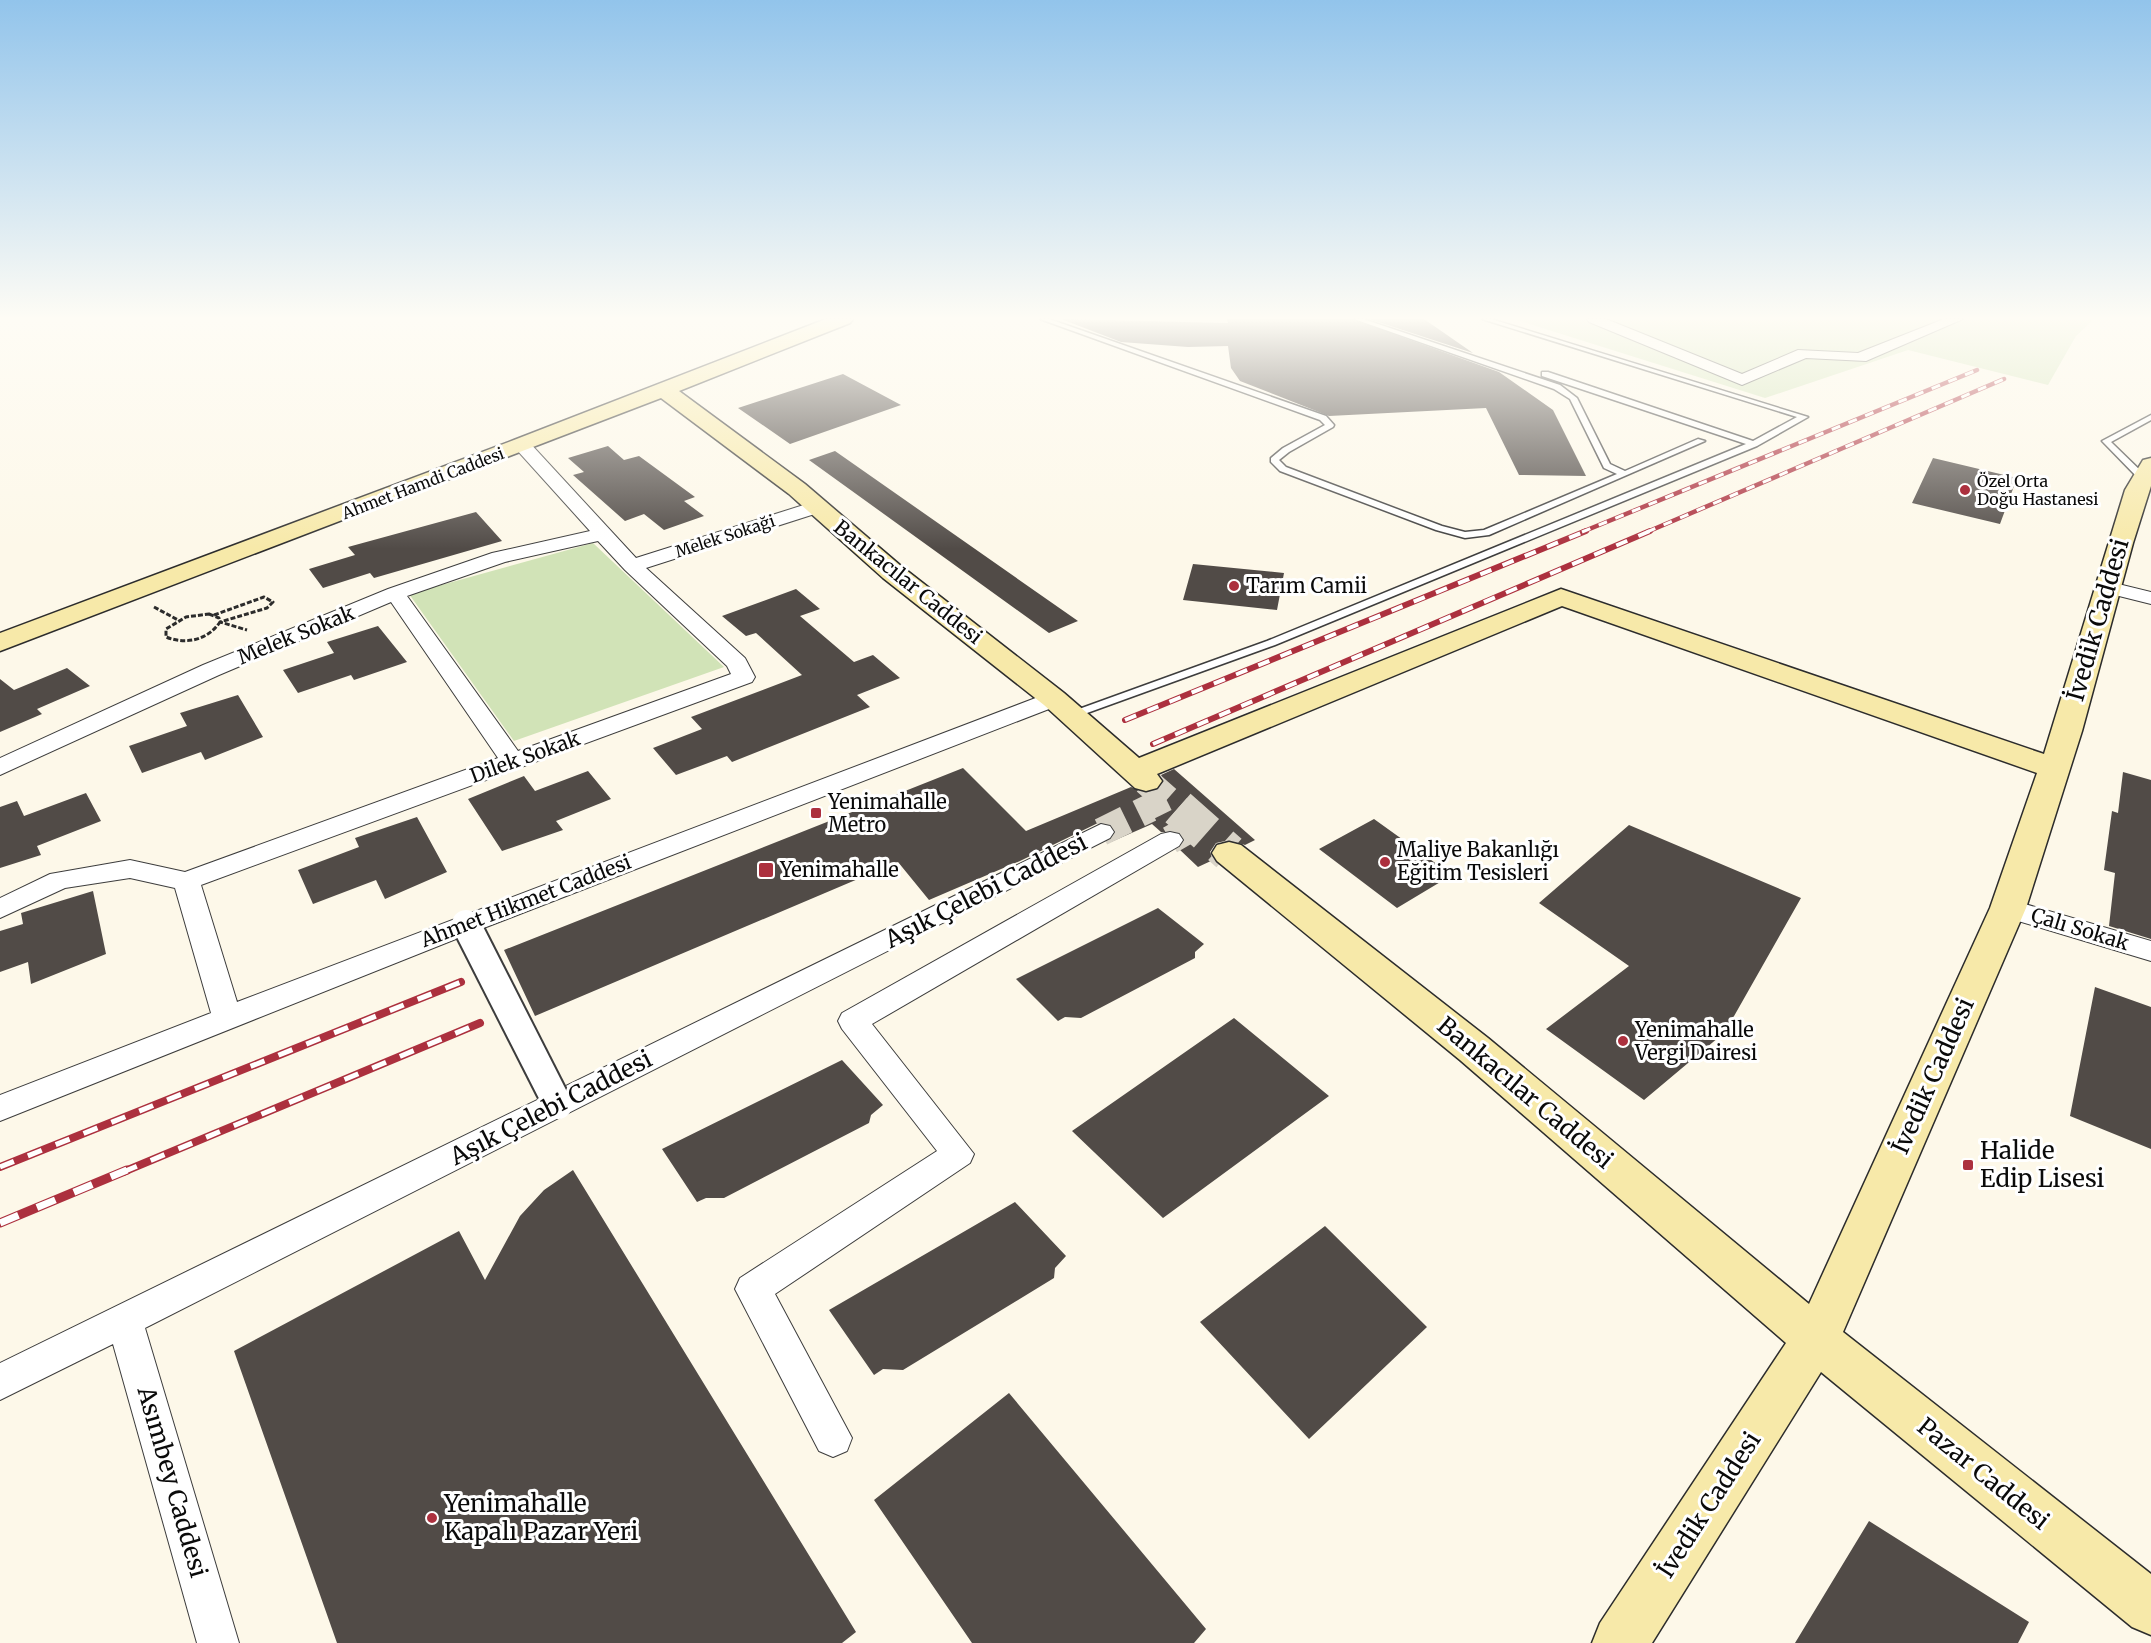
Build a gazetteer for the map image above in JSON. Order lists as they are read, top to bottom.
{
  "streets": {
    "main road": [
      "Ahmet Hamdi Caddesi",
      "Bankacılar Caddesi",
      "İvedik Caddesi",
      "Pazar Caddesi"
    ],
    "street": [
      "Melek Sokaği",
      "Melek Sokak",
      "Dilek Sokak",
      "Aşık Çelebi Caddesi",
      "Ahmet Hikmet Caddesi",
      "Çalı Sokak",
      "Asımbey Caddesi"
    ]
  },
  "crossings": [
    ["Ahmet Hamdi Caddesi", "Dilek Sokak"],
    ["Melek Sokaği", "Bankacılar Caddesi"],
    ["Melek Sokaği", "Dilek Sokak"],
    ["Bankacılar Caddesi", "İvedik Caddesi"],
    ["Bankacılar Caddesi", "Ahmet Hikmet Caddesi"],
    ["Bankacılar Caddesi", "Pazar Caddesi"],
    ["İvedik Caddesi", "Çalı Sokak"],
    ["İvedik Caddesi", "Pazar Caddesi"],
    ["Melek Sokak", "Dilek Sokak"],
    ["Aşık Çelebi Caddesi", "Asımbey Caddesi"]
  ],
  "places": {
    "other": [
      "Özel Orta Doğu Hastanesi",
      "Tarım Camii",
      "Maliye Bakanlığı Eğitim Tesisleri",
      "Yenimahalle Vergi Dairesi",
      "Yenimahalle Kapalı Pazar Yeri"
    ],
    "transit": ["Yenimahalle Metro", "Yenimahalle", "Halide Edip Lisesi"]
  }
}
